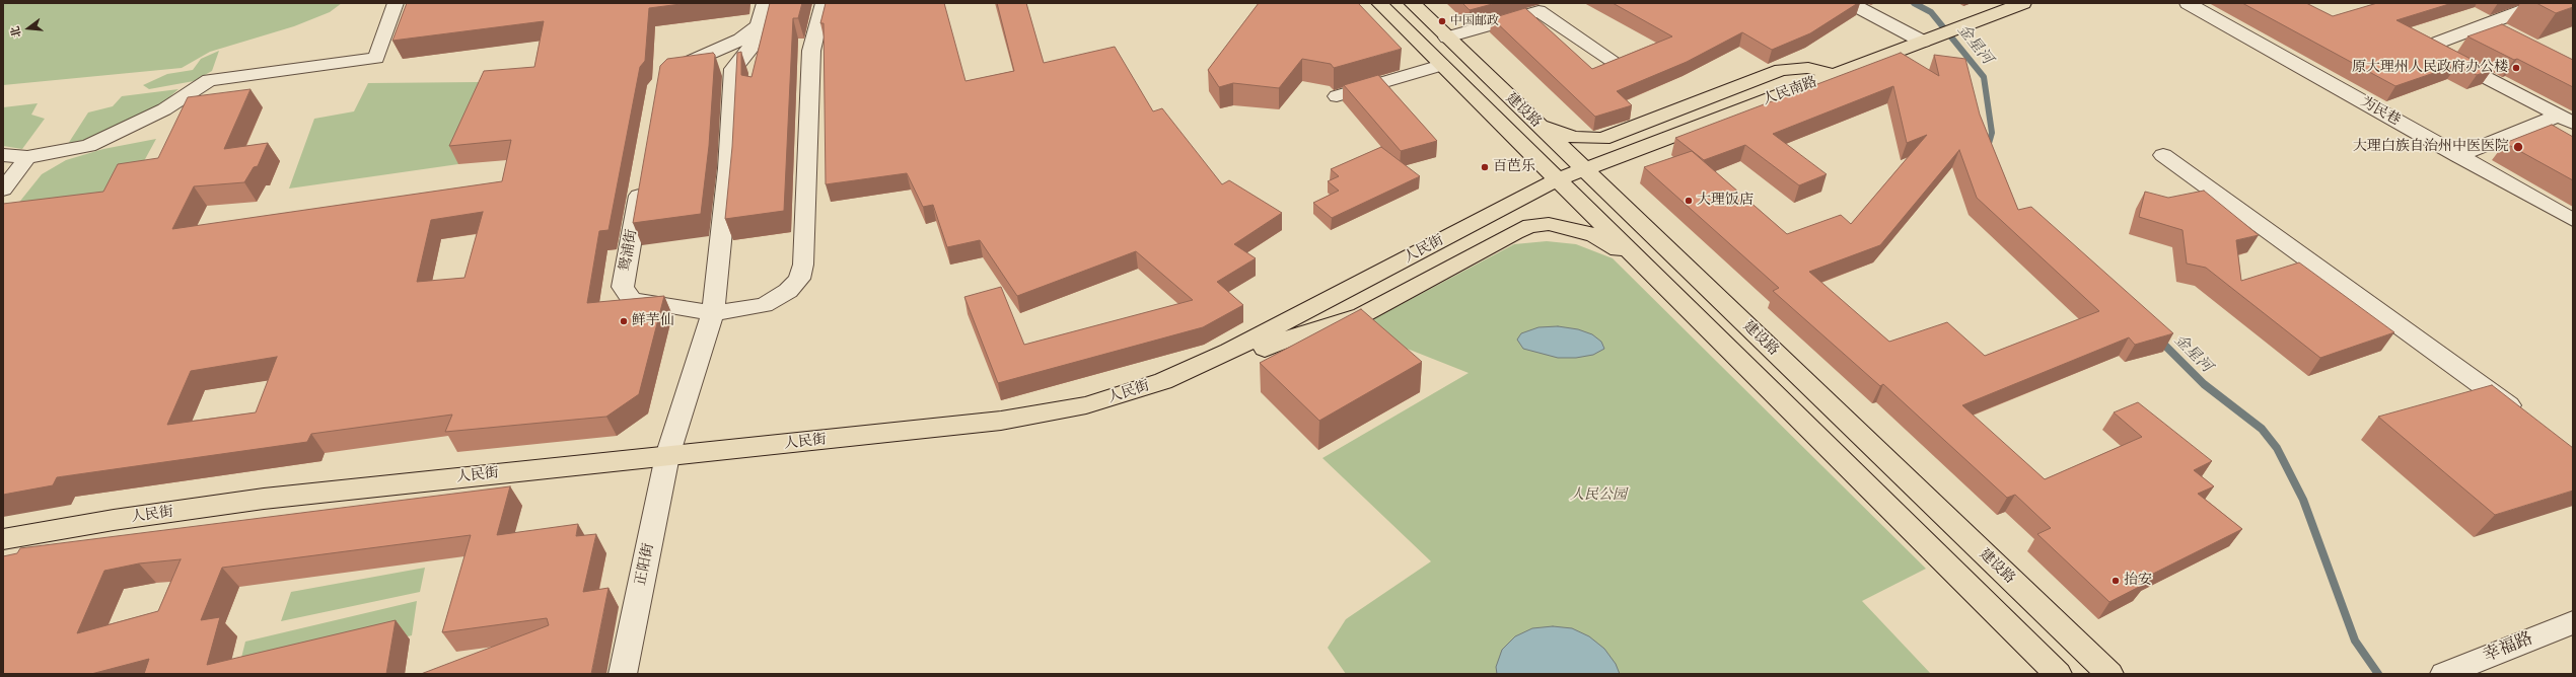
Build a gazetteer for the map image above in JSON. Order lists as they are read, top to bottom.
{
  "streets": {
    "main road": ["人民南路", "建设路", "人民街"],
    "street": [
      "为民巷",
      "鸳浦街",
      "正阳街",
      "幸福路"
    ]
  },
  "crossings": [
    ["人民南路", "建设路"],
    ["人民南路", "人民街"],
    ["建设路", "人民街"],
    ["人民街", "正阳街"]
  ],
  "water": ["金星河"],
  "parks": ["人民公园"],
  "places": [
    "中国邮政",
    "原大理州人民政府办公楼",
    "大理白族自治州中医医院",
    "百芭乐",
    "大理饭店",
    "鲜芋仙",
    "抬安"
  ],
  "north": "left"
}
